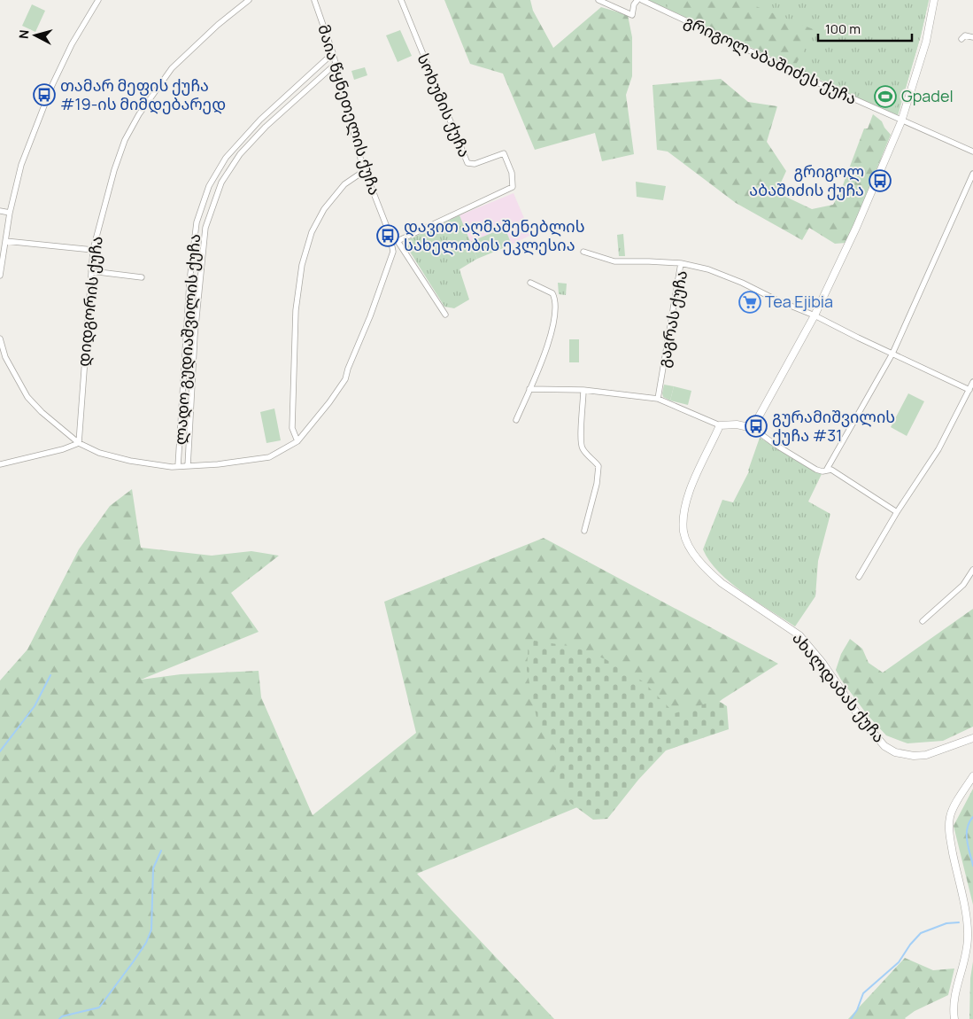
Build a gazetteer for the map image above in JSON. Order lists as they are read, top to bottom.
{
  "streets": {
    "street": [
      "გრიგოლ აბაშიძეს ქუჩა",
      "სოხუმის ქუჩა",
      "მაია წყნეთელის ქუჩა",
      "დიდგორის ქუჩა",
      "გაგრას ქუჩა",
      "ლადო გუდიაშვილის ქუჩა",
      "ახალდაბას ქუჩა"
    ]
  },
  "crossings": [
    ["მაია წყნეთელის ქუჩა", "დიდგორის ქუჩა"],
    ["მაია წყნეთელის ქუჩა", "ლადო გუდიაშვილის ქუჩა"]
  ],
  "places": {
    "bus stop": [
      "თამარ მეფის ქუჩა #19-ის მიმდებარედ",
      "გრიგოლ აბაშიძის ქუჩა",
      "დავით აღმაშენებლის სახელობის ეკლესია",
      "გურამიშვილის ქუჩა #31"
    ],
    "sports": ["Gpadel"],
    "supermarket": ["Tea Ejibia"]
  },
  "scale_bar": "100 m",
  "north": "left"
}
